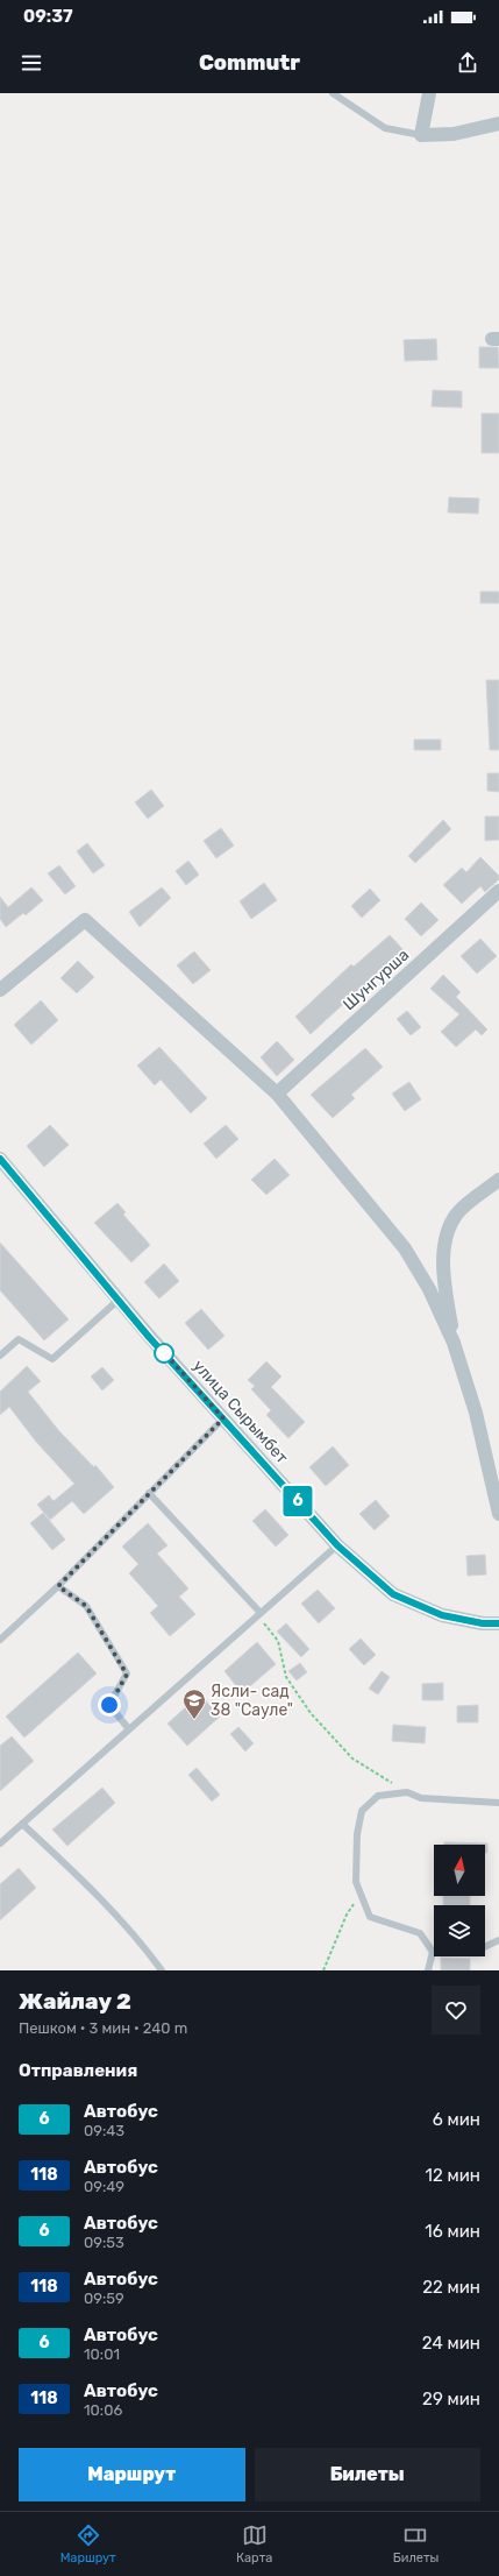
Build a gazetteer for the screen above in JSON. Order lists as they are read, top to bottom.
{
  "streets": {
    "street": ["Шунгурша", "улица Сырымбет"]
  },
  "places": {
    "school or university": ["Ясли- сад 38 \"Сауле\""]
  },
  "lines": ["bus line 6"],
  "north": "top",
  "page": {
    "status": "09:37",
    "header": "Commutr",
    "on_map": "6",
    "heading": [
      ["Жайлау 2", "Пешком · 3 мин · 240 m"],
      "Отправления"
    ],
    "list": [
      {
        "mark": "6",
        "name": "Автобус",
        "note": "09:43",
        "value": "6 мин"
      },
      {
        "mark": "118",
        "name": "Автобус",
        "note": "09:49",
        "value": "12 мин"
      },
      {
        "mark": "6",
        "name": "Автобус",
        "note": "09:53",
        "value": "16 мин"
      },
      {
        "mark": "118",
        "name": "Автобус",
        "note": "09:59",
        "value": "22 мин"
      },
      {
        "mark": "6",
        "name": "Автобус",
        "note": "10:01",
        "value": "24 мин"
      },
      {
        "mark": "118",
        "name": "Автобус",
        "note": "10:06",
        "value": "29 мин"
      }
    ],
    "buttons": ["Маршрут", "Билеты"],
    "tabs": ["Маршрут", "Карта", "Билеты"]
  }
}
